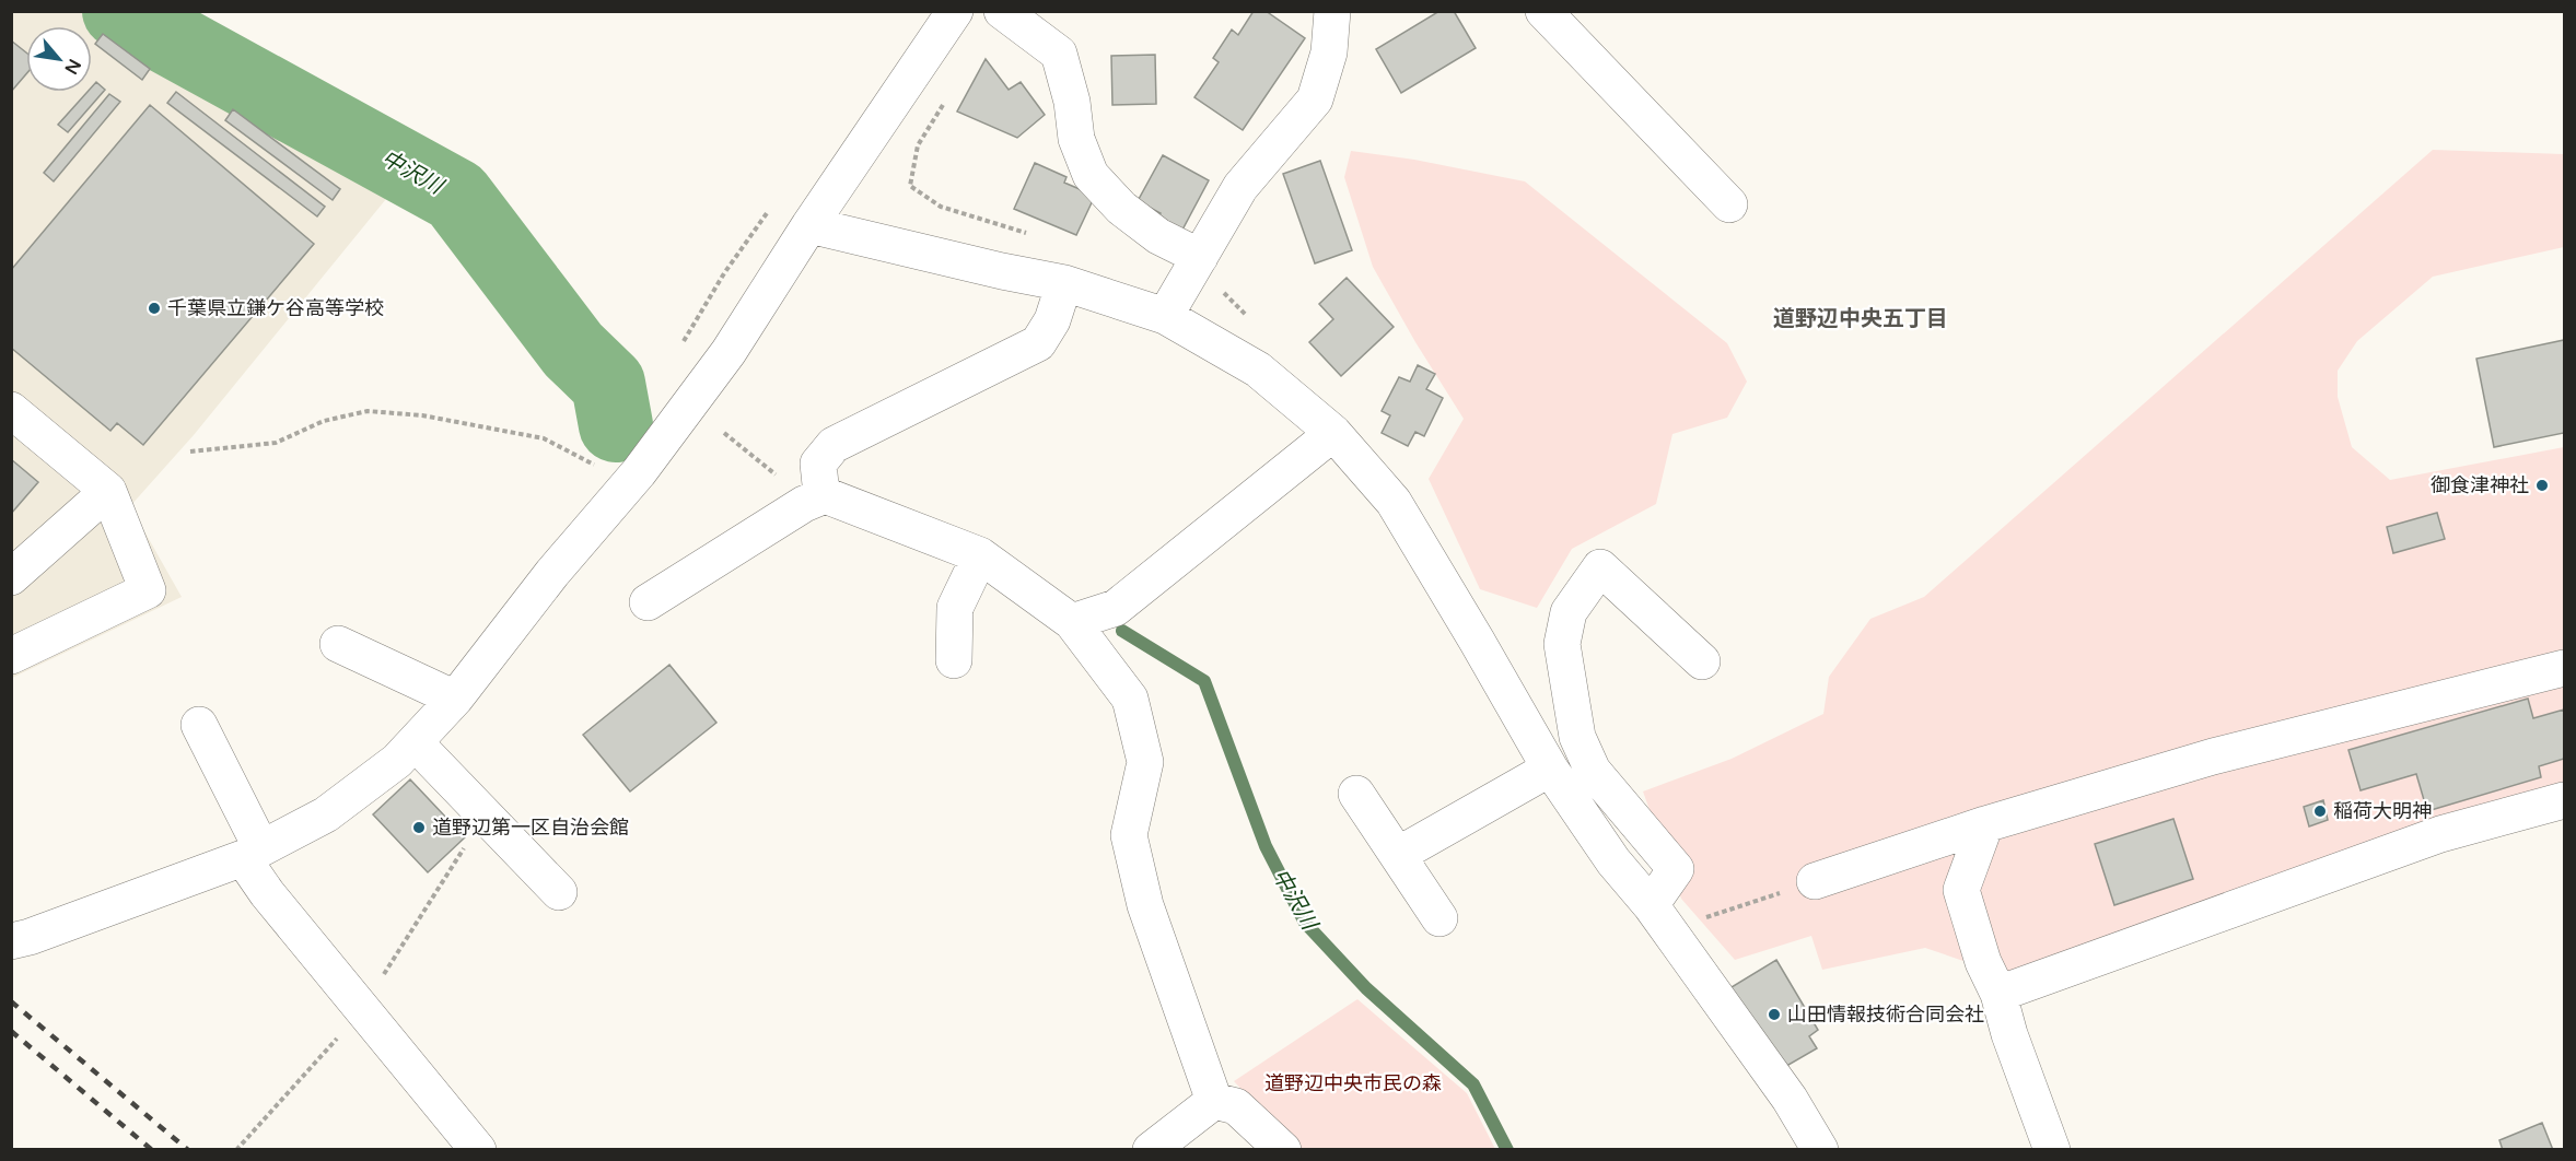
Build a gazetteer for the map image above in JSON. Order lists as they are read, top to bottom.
{
  "districts": ["道野辺中央五丁目"],
  "water": ["中沢川"],
  "parks": ["道野辺中央市民の森"],
  "places": [
    "千葉県立鎌ケ谷高等学校",
    "御食津神社",
    "稲荷大明神",
    "道野辺第一区自治会館",
    "山田情報技術合同会社"
  ],
  "north": "bottom right"
}
